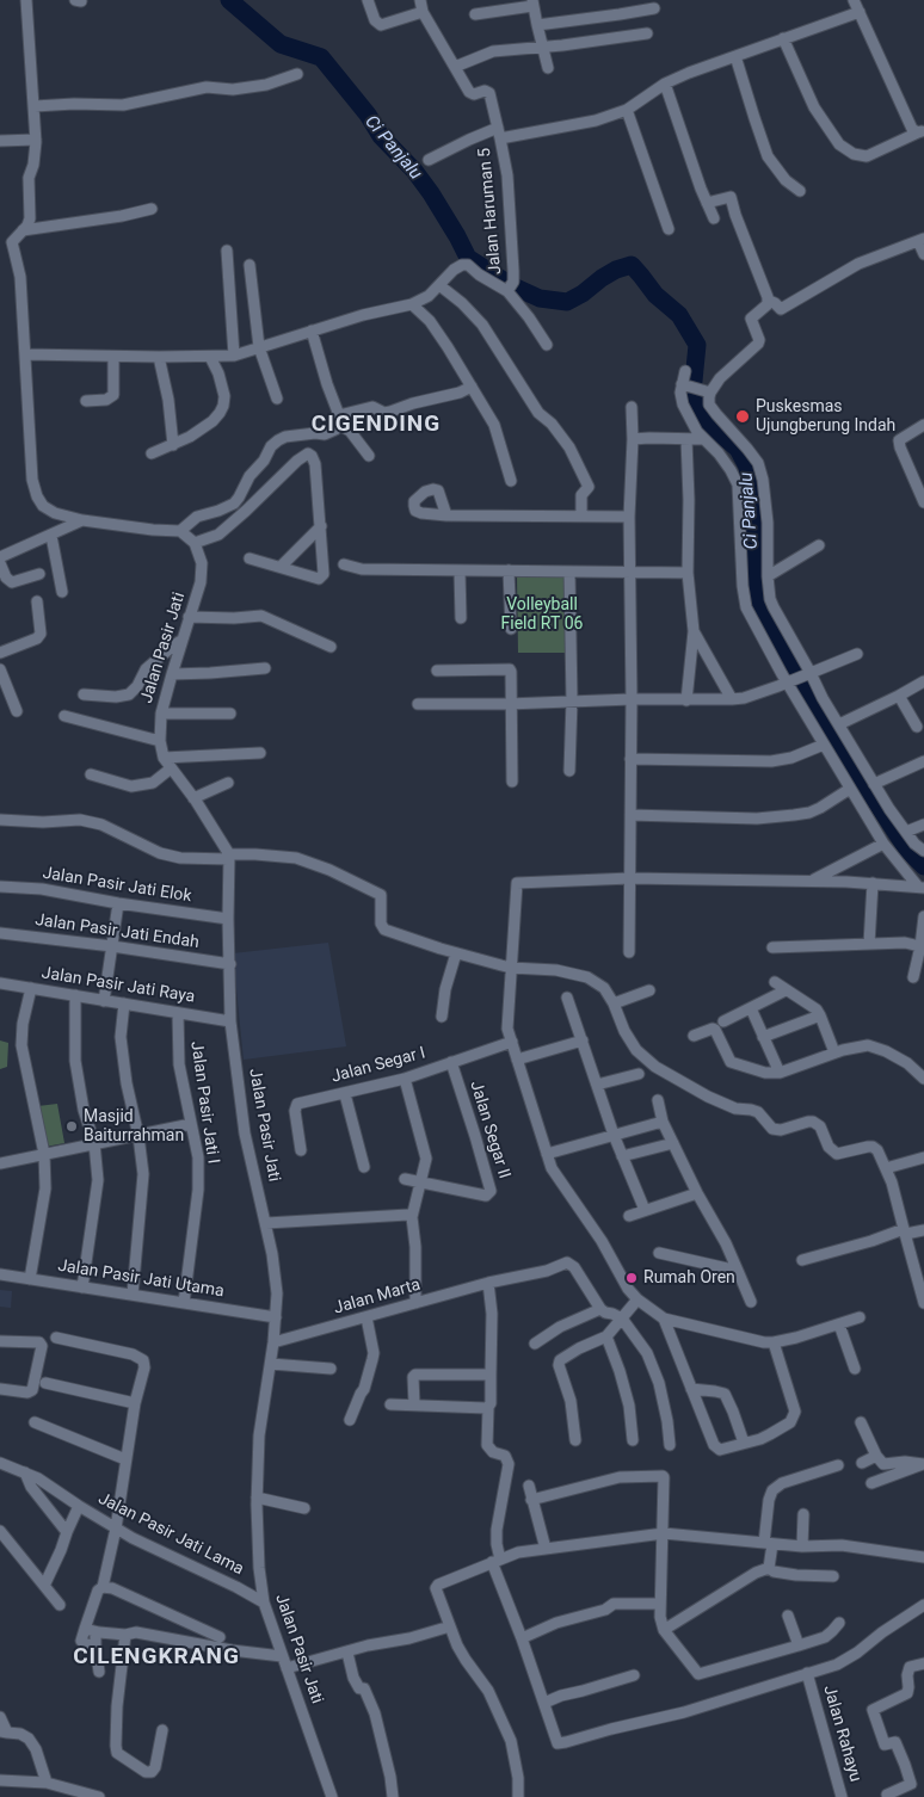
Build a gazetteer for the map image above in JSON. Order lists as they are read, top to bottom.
{
  "streets": {
    "street": [
      "Jalan Haruman 5",
      "Jalan Pasir Jati",
      "Jalan Pasir Jati Elok",
      "Jalan Pasir Jati Endah",
      "Jalan Pasir Jati Raya",
      "Jalan Segar I",
      "Jalan Pasir Jati I",
      "Jalan Segar II",
      "Jalan Pasir Jati Utama",
      "Jalan Marta",
      "Jalan Pasir Jati Lama",
      "Jalan Rahayu"
    ]
  },
  "crossings": [
    ["Jalan Pasir Jati", "Jalan Pasir Jati Elok"],
    ["Jalan Pasir Jati", "Jalan Pasir Jati Endah"],
    ["Jalan Pasir Jati", "Jalan Pasir Jati Raya"],
    ["Jalan Pasir Jati", "Jalan Pasir Jati Utama"],
    ["Jalan Pasir Jati", "Jalan Marta"],
    ["Jalan Pasir Jati", "Jalan Pasir Jati Lama"],
    ["Jalan Pasir Jati Raya", "Jalan Pasir Jati I"],
    ["Jalan Segar I", "Jalan Segar II"],
    ["Jalan Pasir Jati I", "Jalan Pasir Jati Utama"]
  ],
  "districts": ["CIGENDING", "CILENGKRANG"],
  "water": ["Ci Panjalu"],
  "parks": ["Volleyball Field RT 06"],
  "places": ["Puskesmas Ujungberung Indah", "Masjid Baiturrahman", "Rumah Oren"]
}
